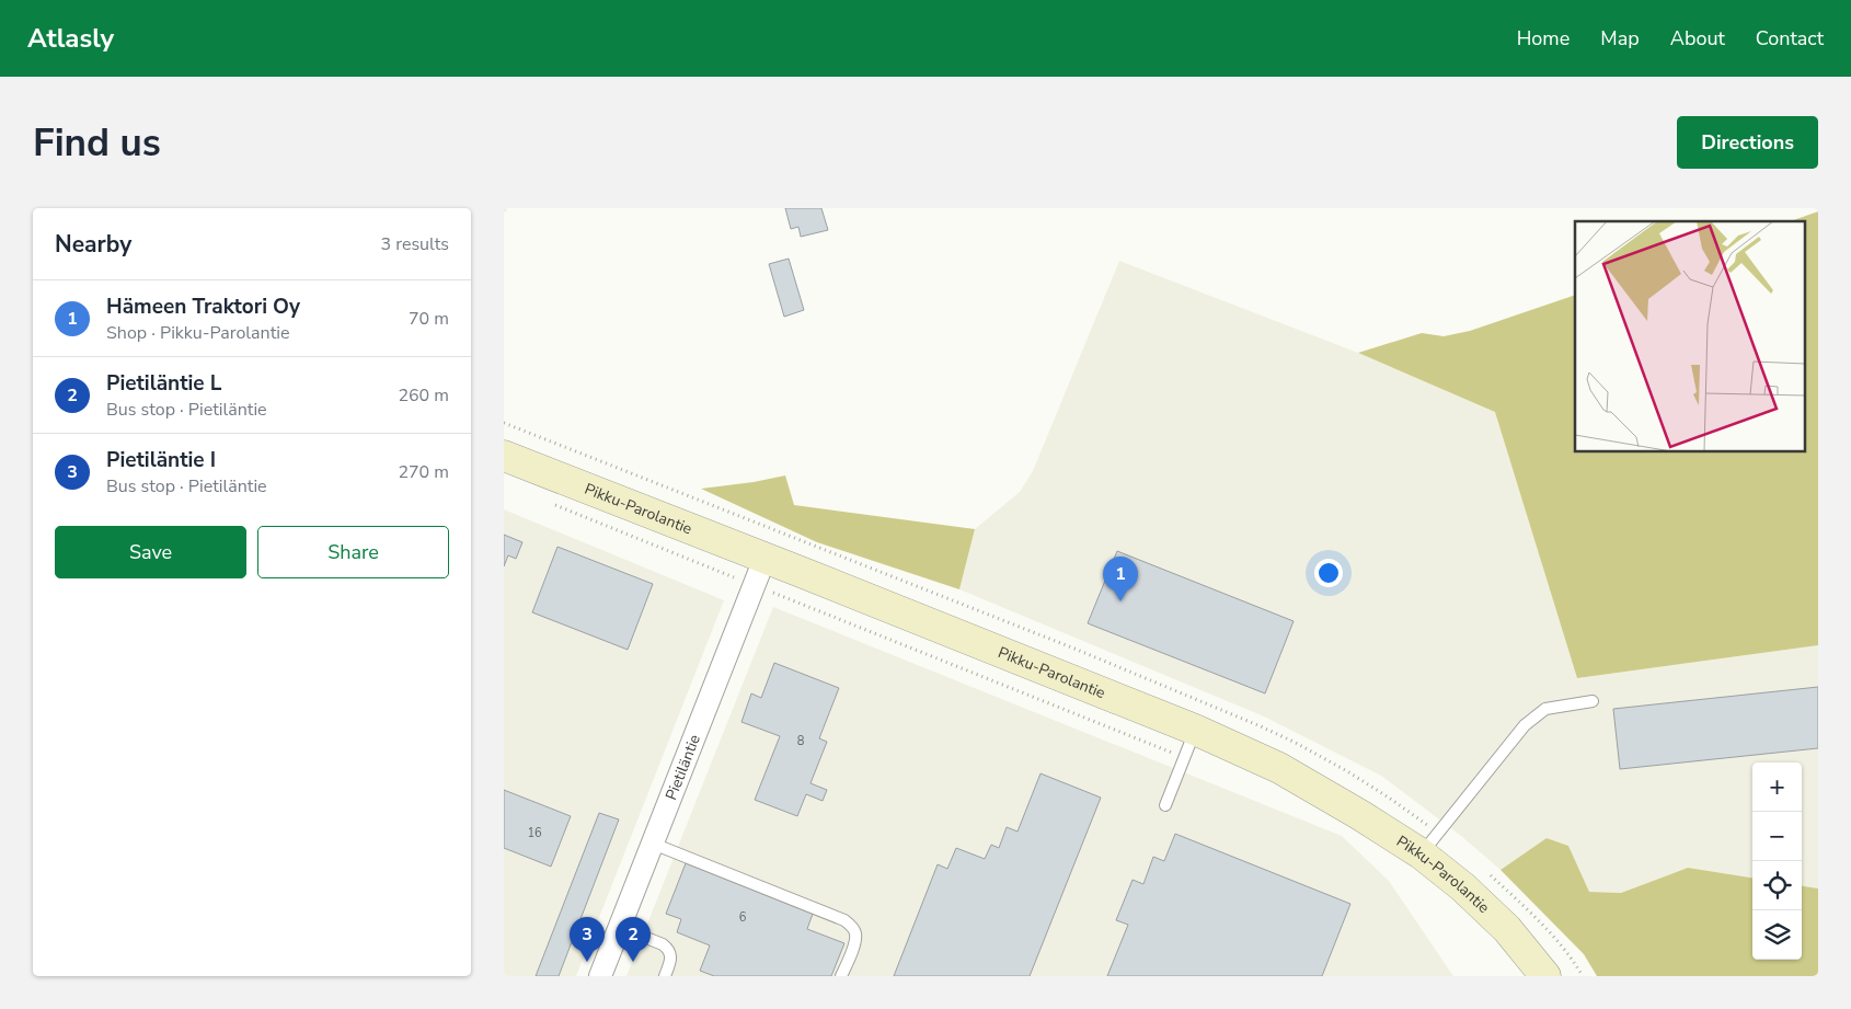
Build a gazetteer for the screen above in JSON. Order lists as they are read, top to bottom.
{
  "streets": {
    "main road": ["Pikku-Parolantie"],
    "street": ["Pietiläntie"]
  },
  "crossings": [
    ["Pikku-Parolantie", "Pietiläntie"]
  ],
  "house_numbers": ["8", "16", "6"],
  "page": {
    "header": "Atlasly",
    "nav": [
      "Home",
      "Map",
      "About",
      "Contact"
    ],
    "buttons": [
      "Directions",
      ["Save", "Share"]
    ],
    "title": "Find us",
    "heading": ["Nearby", "3 results"],
    "list": [
      {
        "mark": "1",
        "name": "Hämeen Traktori Oy",
        "note": "Shop · Pikku-Parolantie",
        "value": "70 m"
      },
      {
        "mark": "2",
        "name": "Pietiläntie L",
        "note": "Bus stop · Pietiläntie",
        "value": "260 m"
      },
      {
        "mark": "3",
        "name": "Pietiläntie I",
        "note": "Bus stop · Pietiläntie",
        "value": "270 m"
      }
    ],
    "pins": ["1", "2", "3"],
    "map_buttons": ["+", "−"]
  }
}
